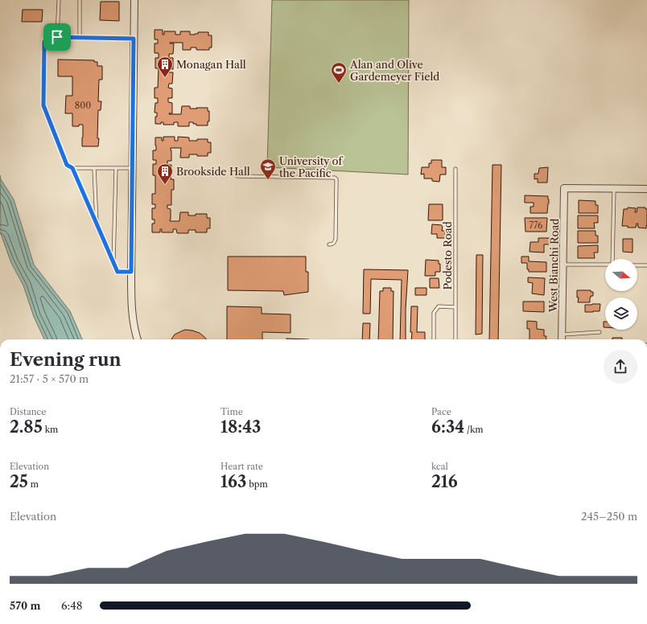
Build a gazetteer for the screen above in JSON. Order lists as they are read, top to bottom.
{
  "streets": {
    "street": ["West Bianchi Road"],
    "lane": ["Podesto Road"]
  },
  "places": {
    "building": ["Monagan Hall", "Brookside Hall"],
    "sports": ["Alan and Olive Gardemeyer Field"],
    "school or university": ["University of the Pacific"]
  },
  "house_numbers": ["800", "776"],
  "north": "right",
  "page": {
    "heading": ["Evening run", "21:57 · 5 × 570 m"],
    "stats": [
      ["Distance", "2.85 km"],
      ["Time", "18:43"],
      ["Pace", "6:34 /km"],
      ["Elevation", "25 m"],
      ["Heart rate", "163 bpm"],
      ["kcal", "216"]
    ],
    "chart": ["Elevation", "245–250 m"],
    "list": [
      {
        "name": "570 m",
        "note": "6:48"
      }
    ]
  }
}
